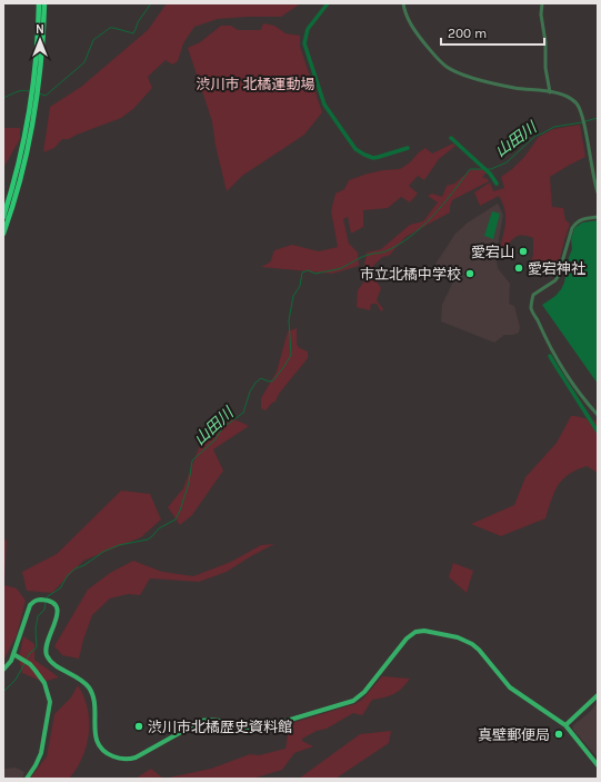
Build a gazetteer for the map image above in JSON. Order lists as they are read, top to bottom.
{
  "water": ["山田川"],
  "parks": ["渋川市 北橘運動場"],
  "places": [
    "愛宕山",
    "愛宕神社",
    "市立北橘中学校",
    "渋川市北橘歴史資料館",
    "真壁郵便局"
  ],
  "scale_bar": "200 m",
  "north": "top"
}
